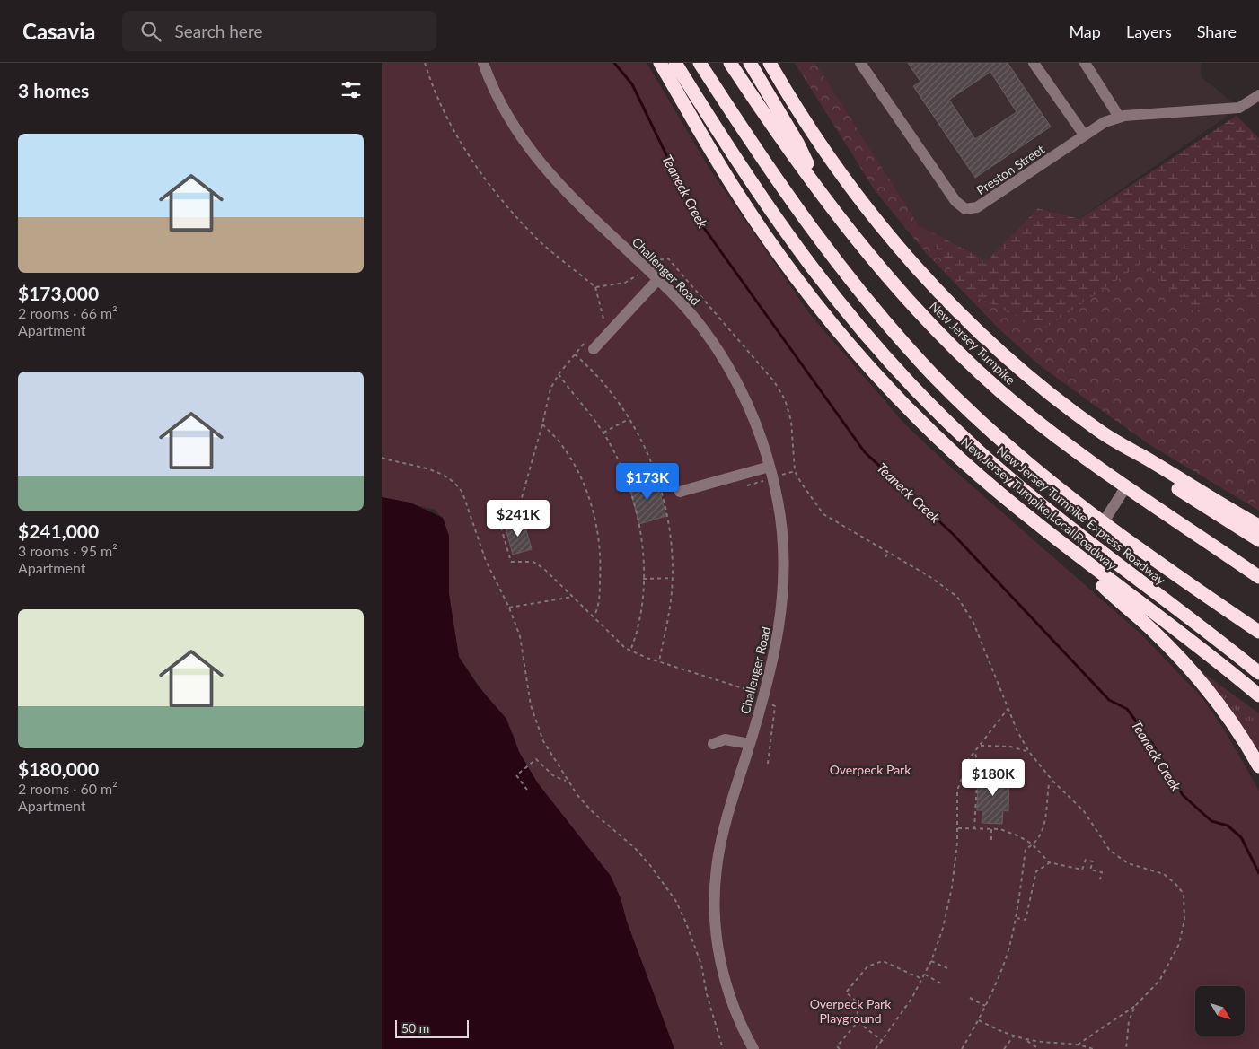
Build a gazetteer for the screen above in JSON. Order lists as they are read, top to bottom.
{
  "streets": {
    "highway": ["New Jersey Turnpike", "New Jersey Turnpike Local Roadway", "New Jersey Turnpike Express Roadway"],
    "street": ["Preston Street", "Challenger Road"]
  },
  "water": ["Teaneck Creek"],
  "parks": ["Overpeck Park", "Overpeck Park Playground"],
  "scale_bar": "50 m",
  "north": "bottom right",
  "page": {
    "header": "Casavia",
    "search": "Search here",
    "nav": ["Map", "Layers", "Share"],
    "heading": "3 homes",
    "list": [
      {
        "name": "$173,000",
        "note": "2 rooms · 66 m² · Apartment"
      },
      {
        "name": "$241,000",
        "note": "3 rooms · 95 m² · Apartment"
      },
      {
        "name": "$180,000",
        "note": "2 rooms · 60 m² · Apartment"
      }
    ],
    "price": ["$173K", "$241K", "$180K"],
    "scale": "50 m"
  }
}
